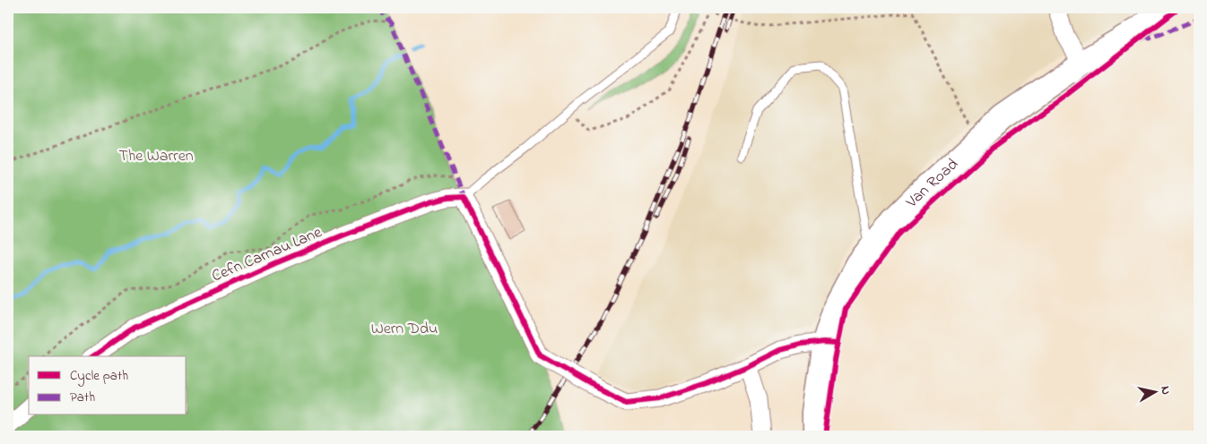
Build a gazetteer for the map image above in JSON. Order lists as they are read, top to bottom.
{
  "streets": {
    "street": ["Van Road", "Cefn Carnau Lane"]
  },
  "parks": ["The Warren", "Wern Ddu"],
  "legend": ["Cycle path", "Path"],
  "north": "right"
}
